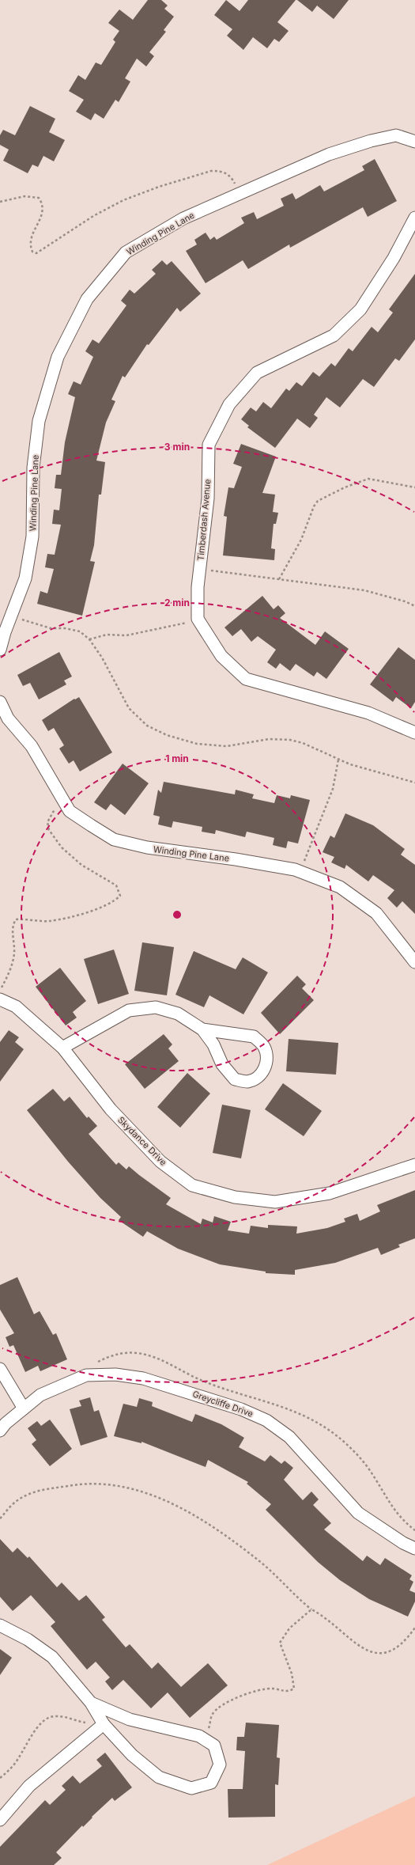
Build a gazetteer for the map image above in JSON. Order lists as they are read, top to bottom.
{
  "streets": {
    "street": [
      "Winding Pine Lane",
      "Timberdash Avenue",
      "Skydance Drive",
      "Greycliffe Drive"
    ]
  },
  "rings": ["3 min", "2 min", "1 min"]
}
